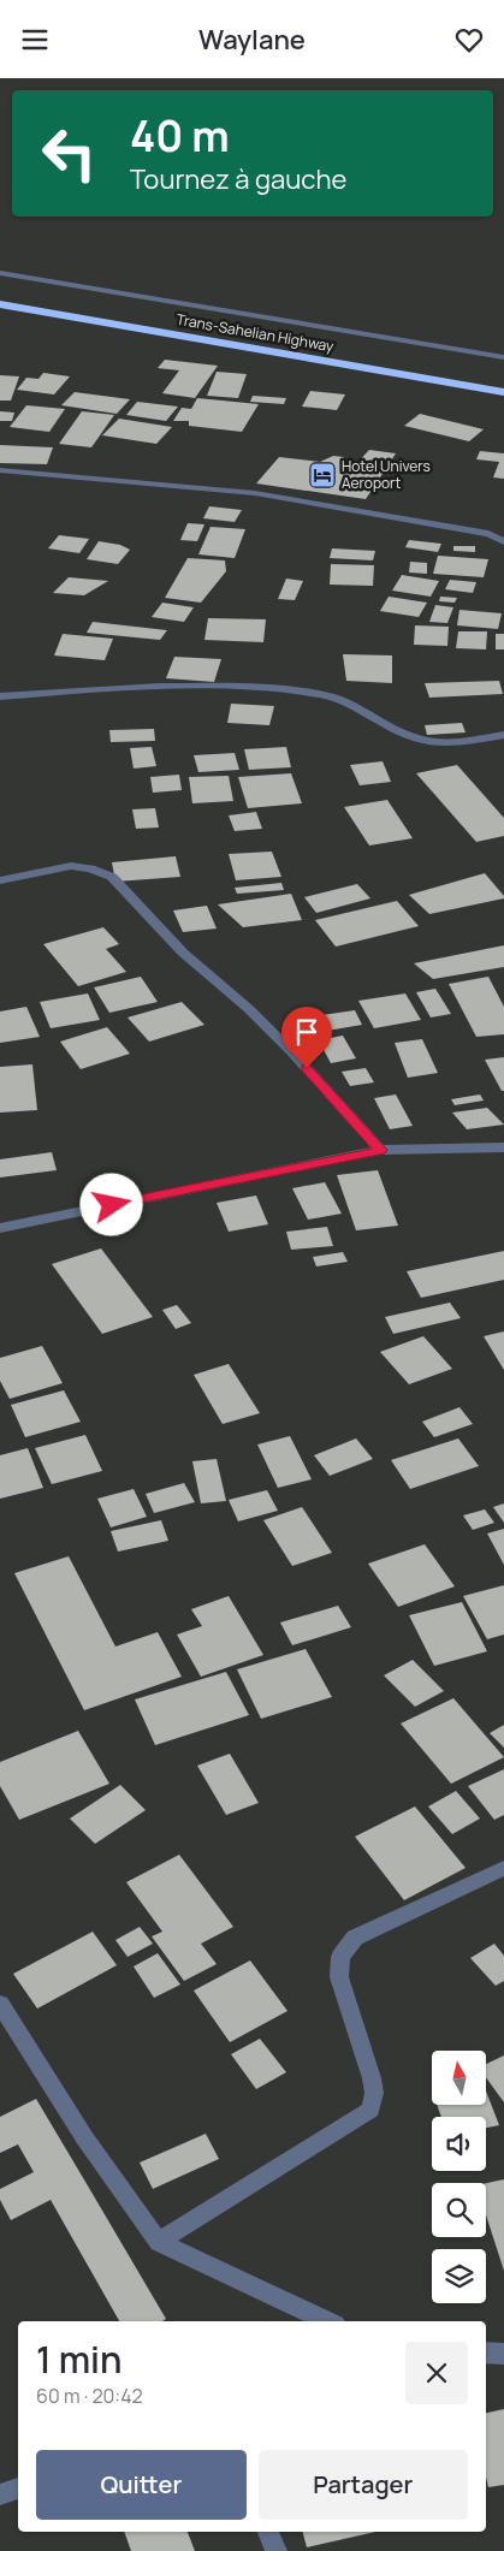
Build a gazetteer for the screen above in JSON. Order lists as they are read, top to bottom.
{
  "streets": {
    "highway": ["Trans-Sahelian Highway"]
  },
  "places": {
    "hotel": ["Hotel Univers Aeroport"]
  },
  "north": "top",
  "page": {
    "header": "Waylane",
    "turn": ["40 m", "Tournez à gauche"],
    "heading": ["1 min", "60 m · 20:42"],
    "buttons": ["Quitter", "Partager"]
  }
}
